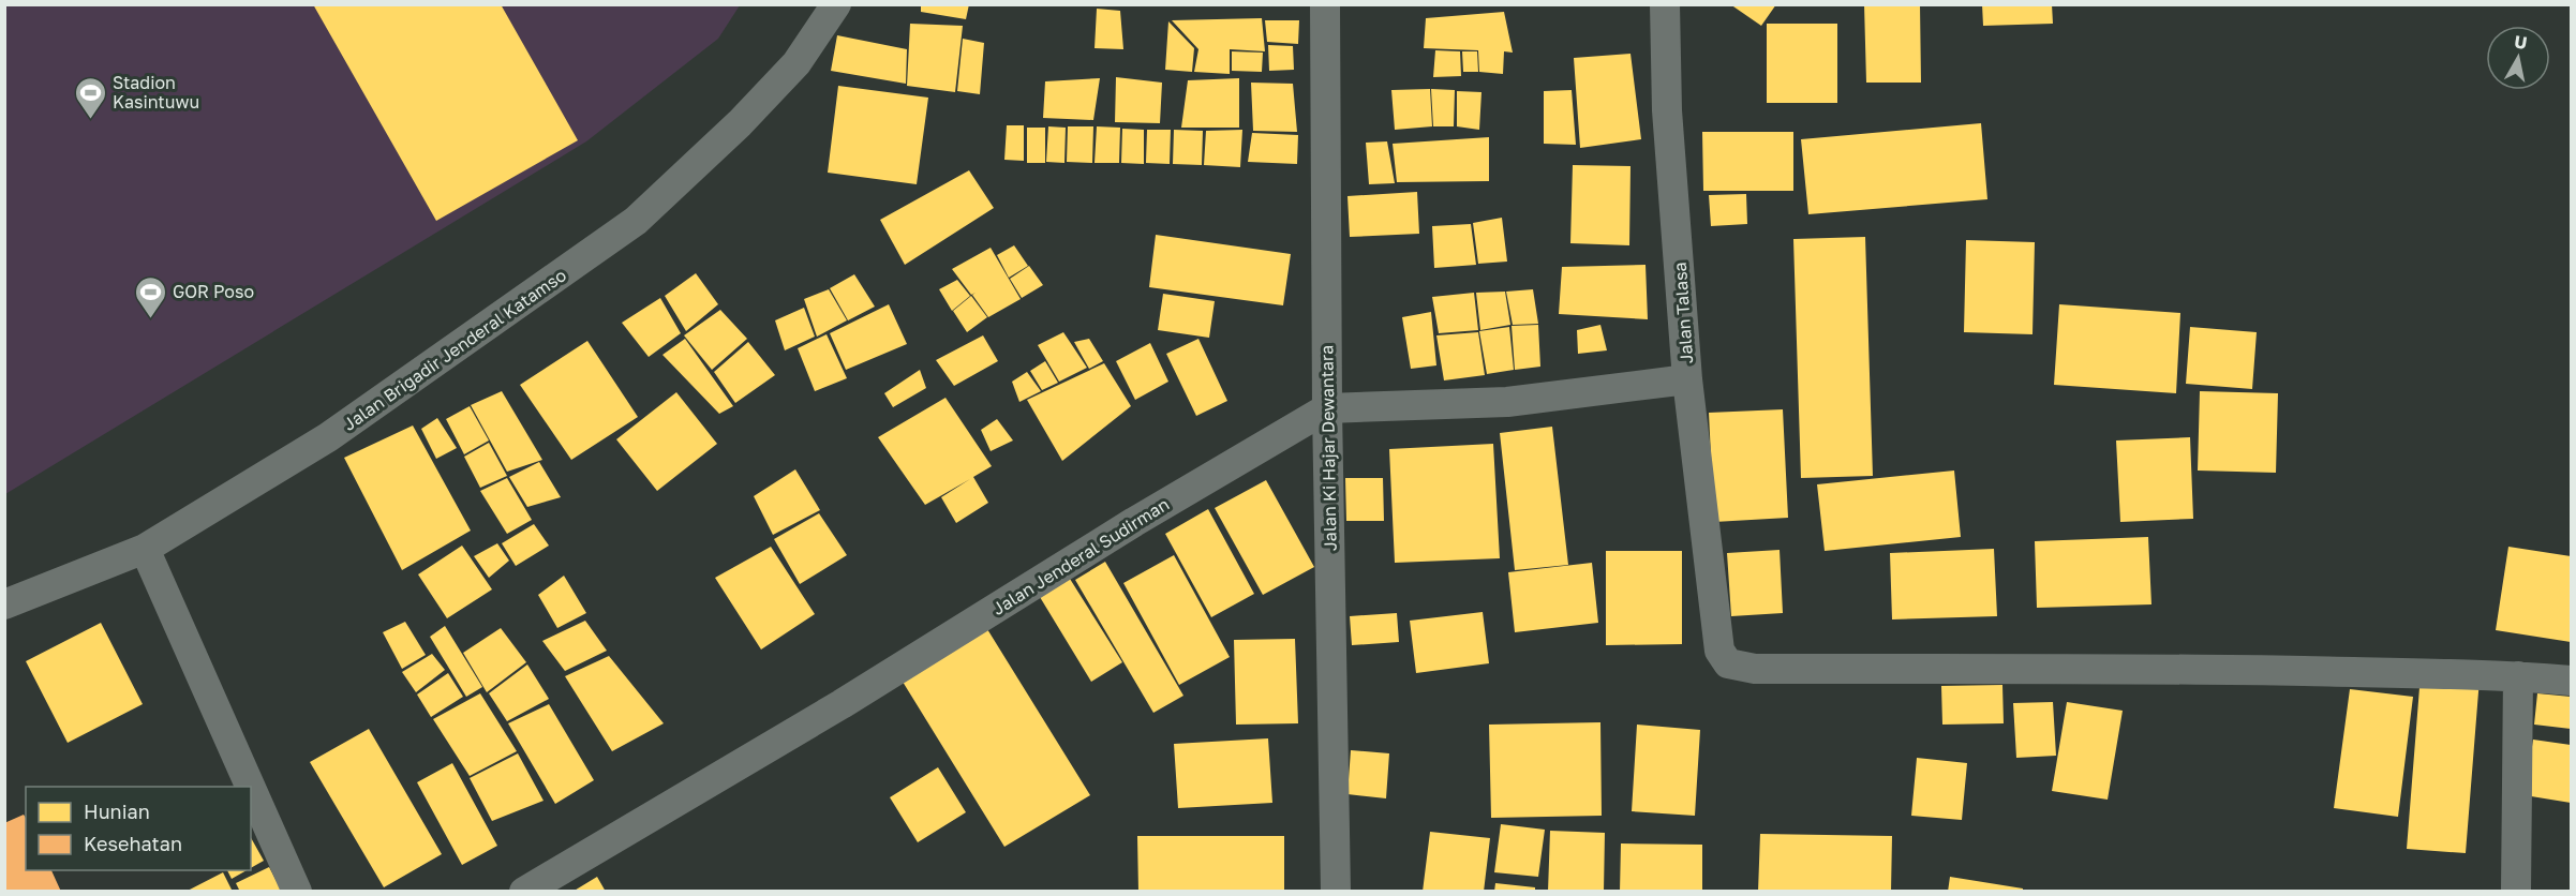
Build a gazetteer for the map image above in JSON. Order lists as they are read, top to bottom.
{
  "streets": {
    "street": [
      "Jalan Talasa",
      "Jalan Brigadir Jenderal Katamso",
      "Jalan Ki Hajar Dewantara",
      "Jalan Jenderal Sudirman"
    ]
  },
  "crossings": [
    ["Jalan Talasa", "Jalan Jenderal Sudirman"],
    ["Jalan Ki Hajar Dewantara", "Jalan Jenderal Sudirman"]
  ],
  "places": {
    "sports": ["Stadion Kasintuwu", "GOR Poso"]
  },
  "legend": ["Hunian", "Kesehatan"],
  "north": "top"
}
